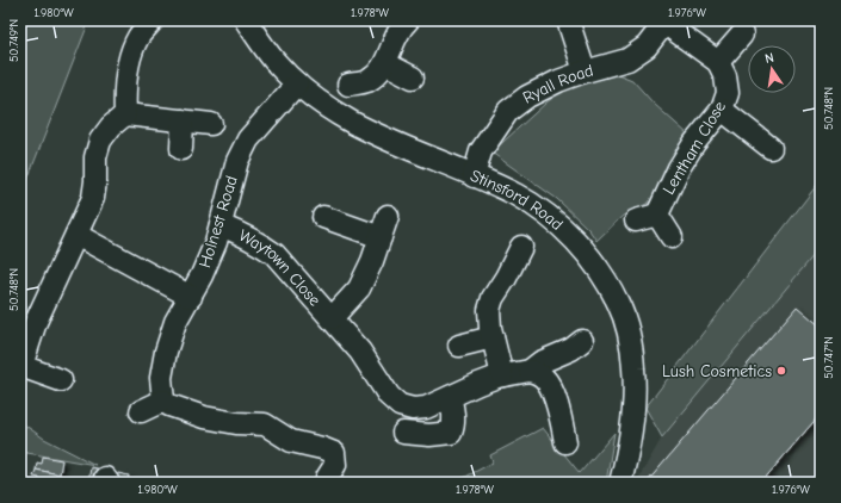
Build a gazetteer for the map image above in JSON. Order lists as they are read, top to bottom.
{
  "streets": {
    "street": [
      "Ryall Road",
      "Lentham Close",
      "Stinsford Road",
      "Holnest Road",
      "Waytown Close"
    ]
  },
  "crossings": [
    ["Ryall Road", "Stinsford Road"],
    ["Stinsford Road", "Holnest Road"],
    ["Holnest Road", "Waytown Close"]
  ],
  "places": ["Lush Cosmetics"],
  "north": "top",
  "coordinates": [
    "1.980°W",
    "1.978°W",
    "1.976°W",
    "50.749°N",
    "50.748°N",
    "50.747°N"
  ]
}
